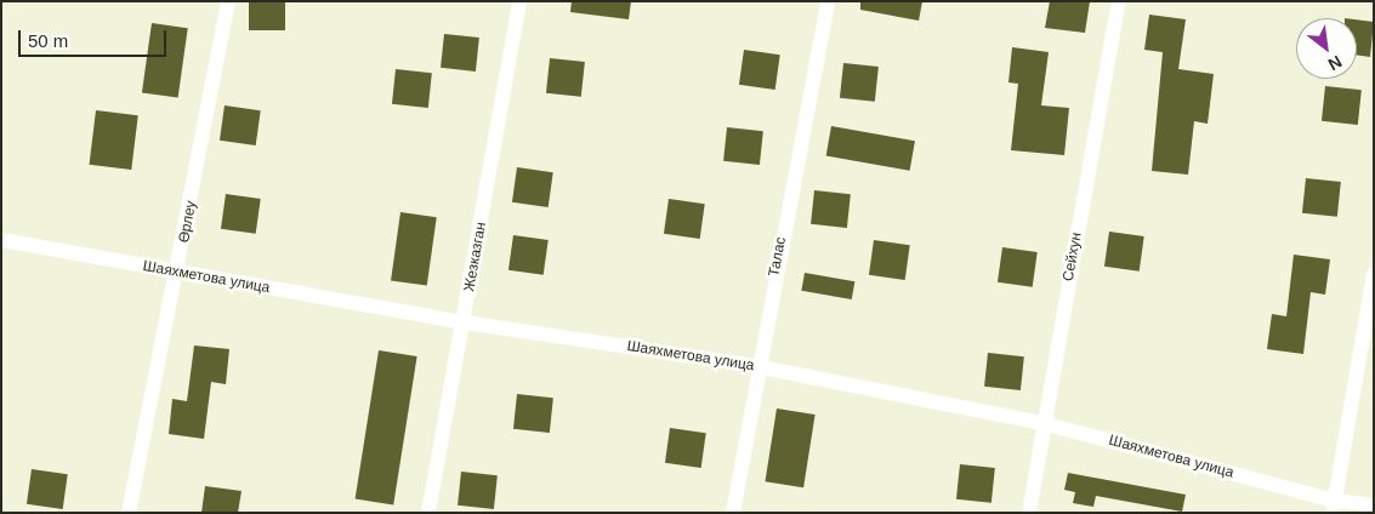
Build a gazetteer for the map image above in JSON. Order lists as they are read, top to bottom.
{
  "streets": {
    "street": [
      "Өрлеу",
      "Жезказган",
      "Талас",
      "Сейхун",
      "Шаяхметова улица"
    ]
  },
  "crossings": [
    ["Өрлеу", "Шаяхметова улица"],
    ["Жезказган", "Шаяхметова улица"],
    ["Талас", "Шаяхметова улица"],
    ["Сейхун", "Шаяхметова улица"]
  ],
  "scale_bar": "50 m",
  "north": "bottom right"
}
